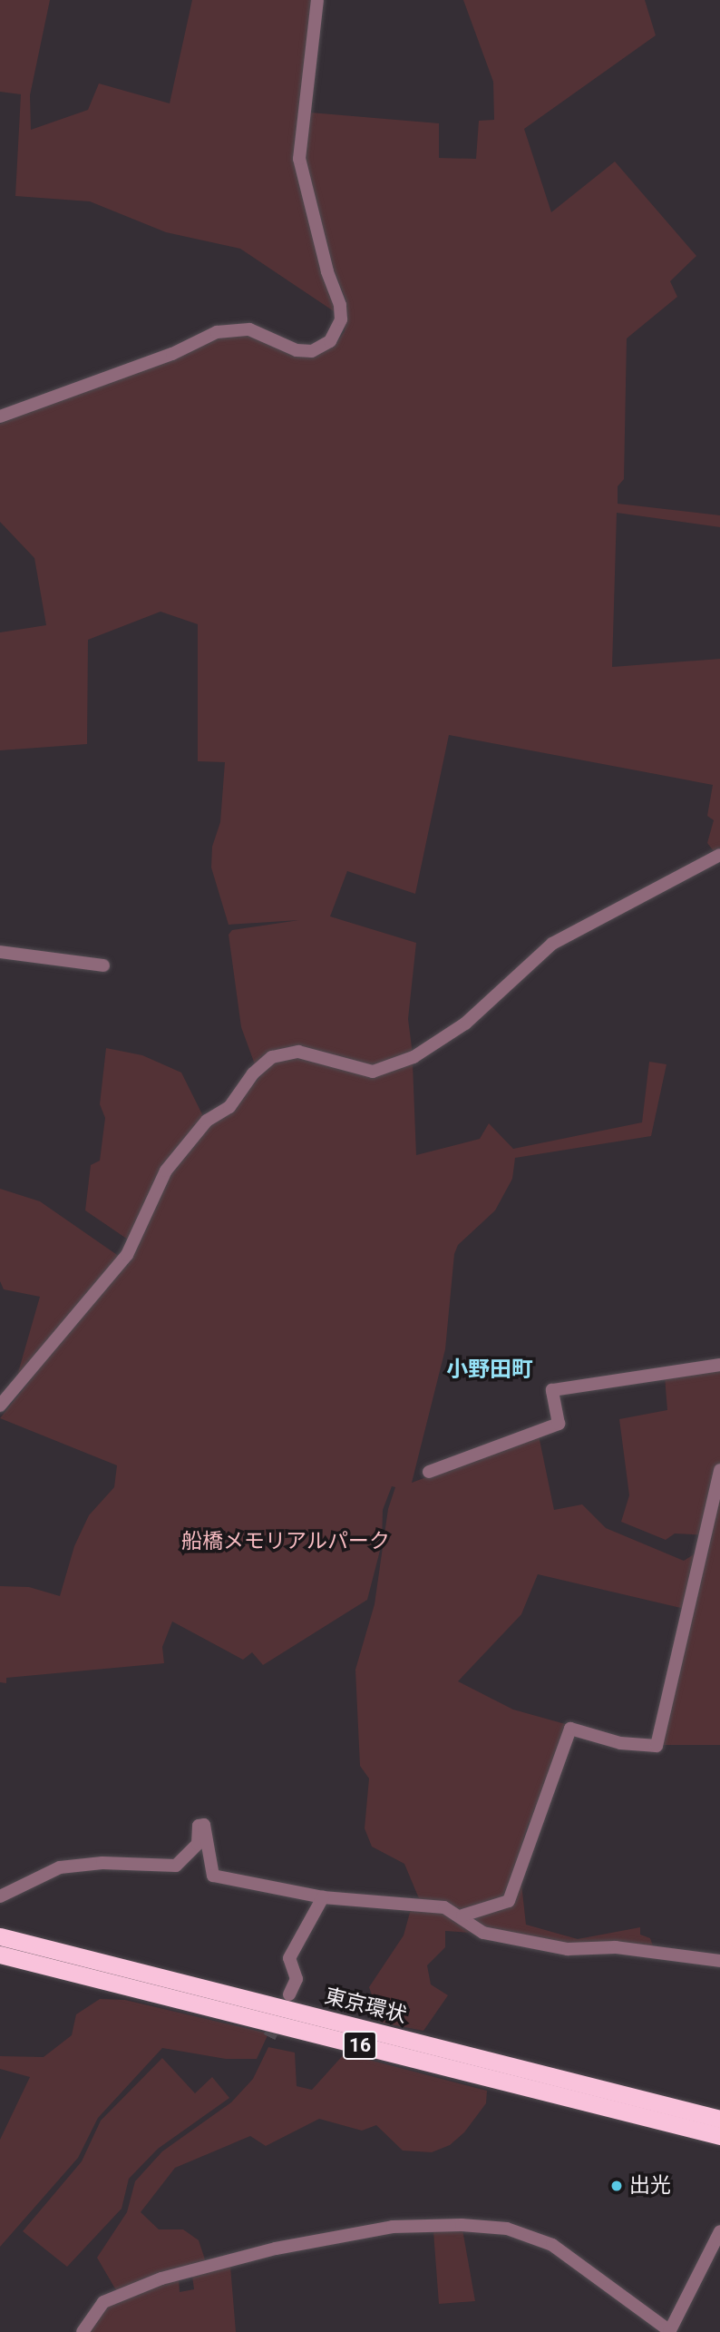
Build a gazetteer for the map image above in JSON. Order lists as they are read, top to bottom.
{
  "streets": {
    "highway": ["東京環状", "16"]
  },
  "districts": ["小野田町"],
  "parks": ["船橋メモリアルパーク"],
  "places": ["出光"]
}
